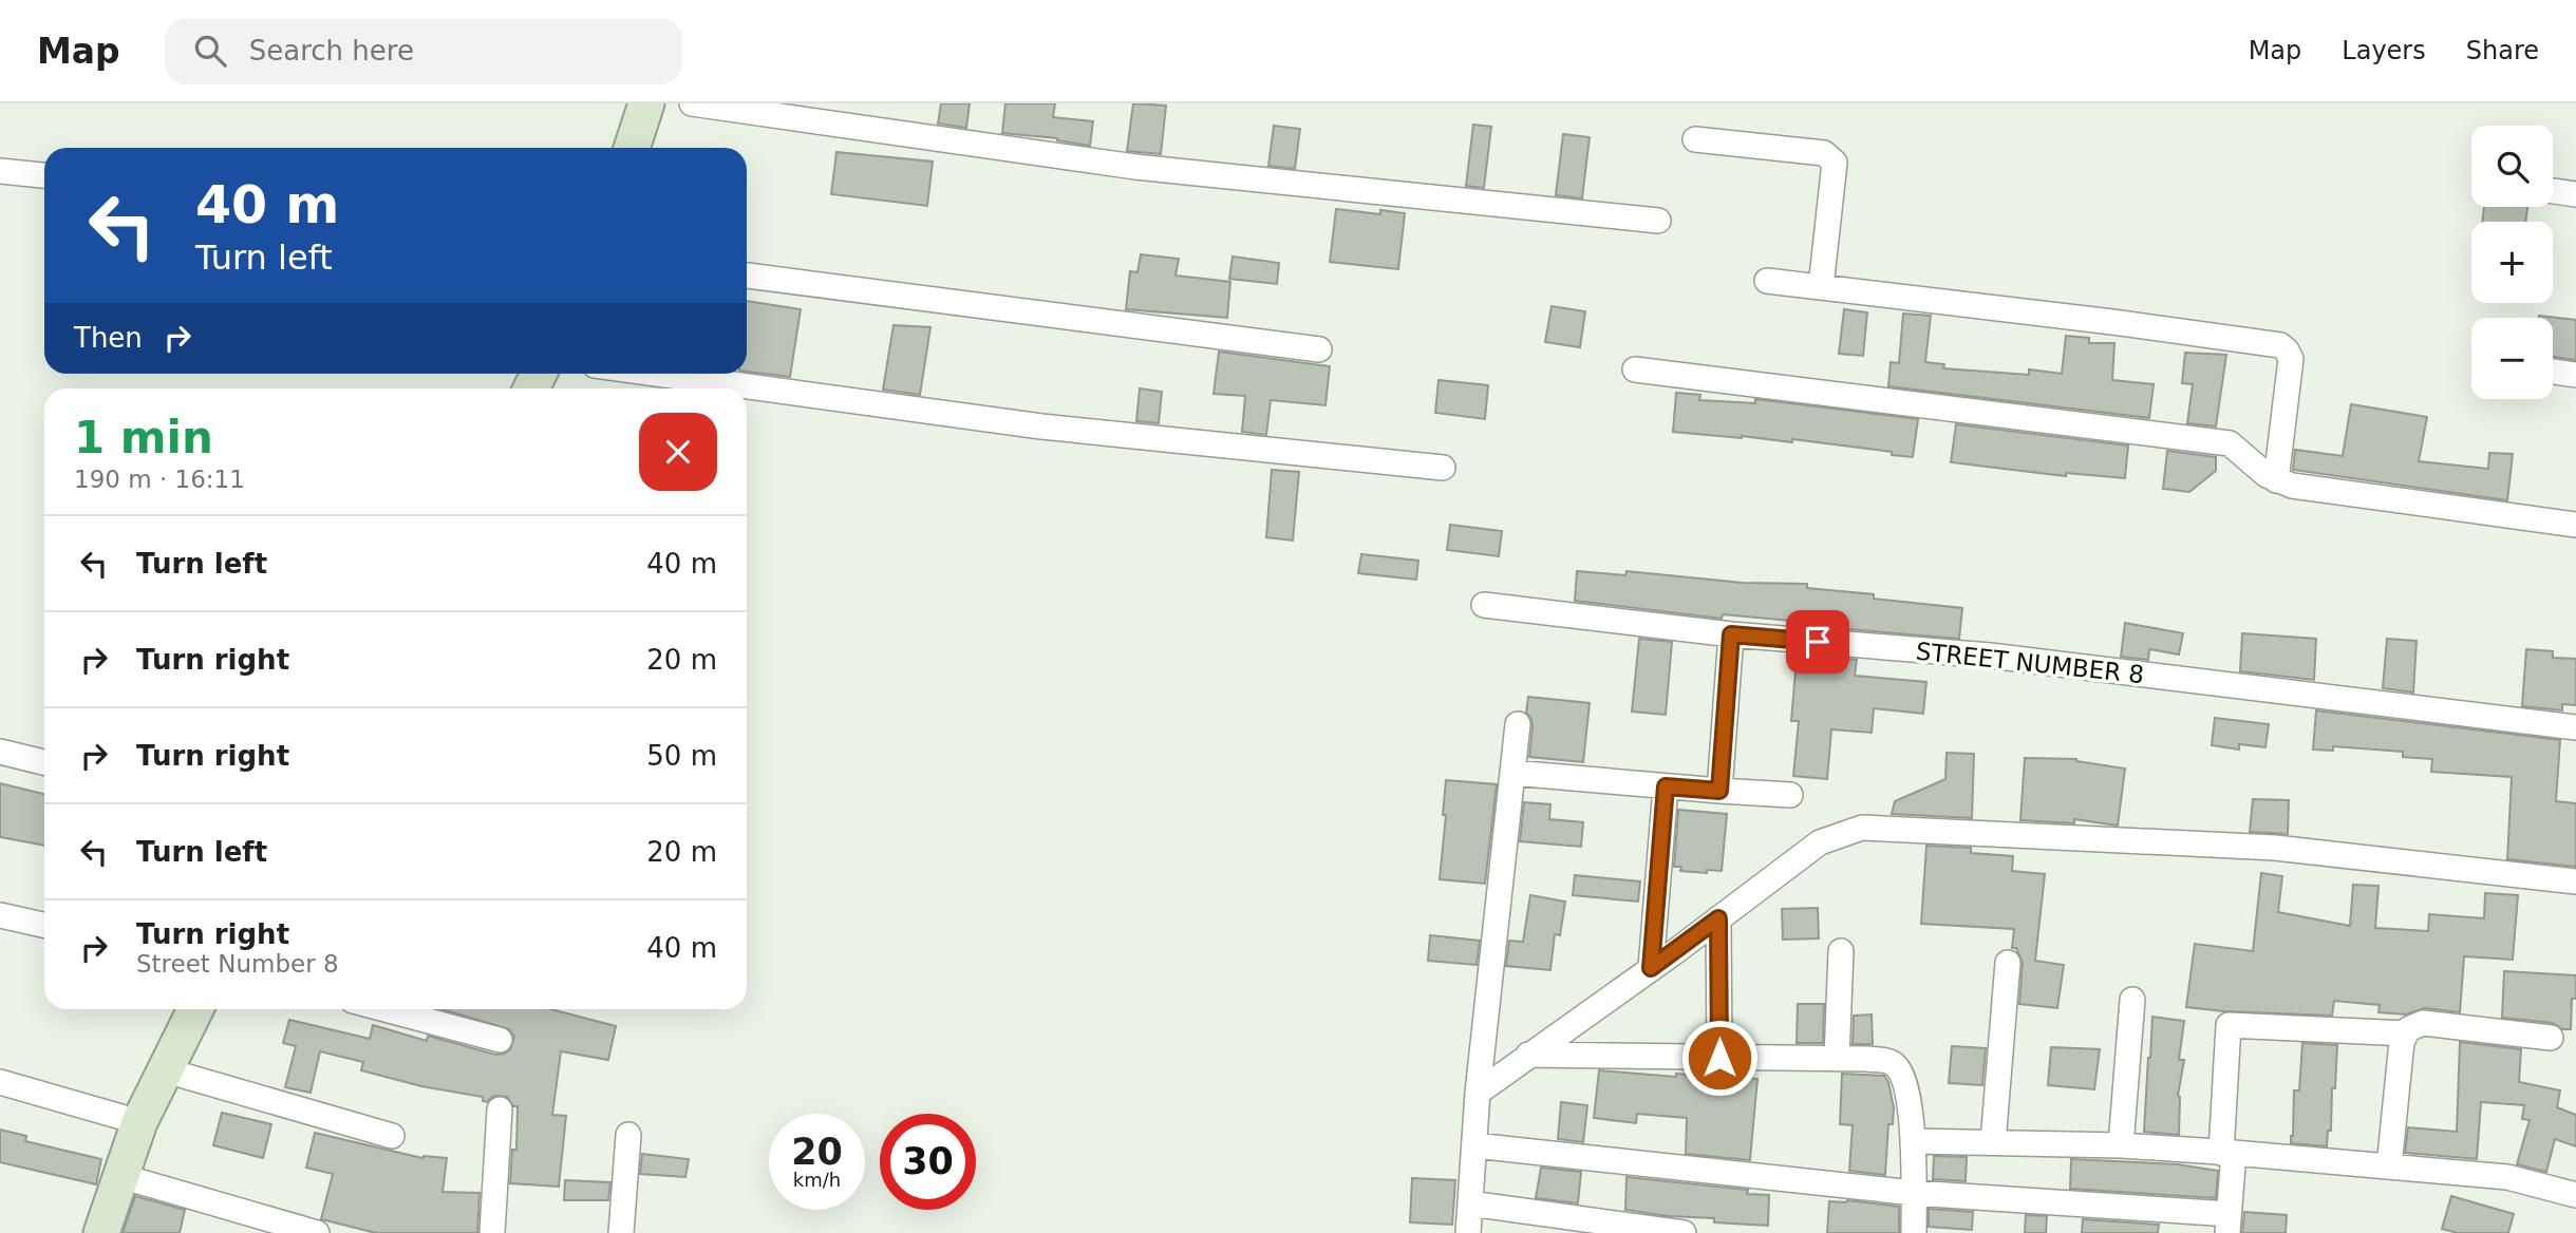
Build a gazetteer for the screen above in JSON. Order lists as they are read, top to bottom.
{
  "streets": {
    "street": ["STREET NUMBER 8"]
  },
  "page": {
    "header": "Map",
    "search": "Search here",
    "nav": ["Map", "Layers", "Share"],
    "map_buttons": ["+", "−"],
    "turn": ["40 m", "Turn left"],
    "then": "Then",
    "heading": ["1 min", "190 m · 16:11"],
    "list": [
      {
        "name": "Turn left",
        "value": "40 m"
      },
      {
        "name": "Turn right",
        "value": "20 m"
      },
      {
        "name": "Turn right",
        "value": "50 m"
      },
      {
        "name": "Turn left",
        "value": "20 m"
      },
      {
        "name": "Turn right",
        "note": "Street Number 8",
        "value": "40 m"
      }
    ],
    "speed": "20 km/h",
    "limit": "30"
  }
}
